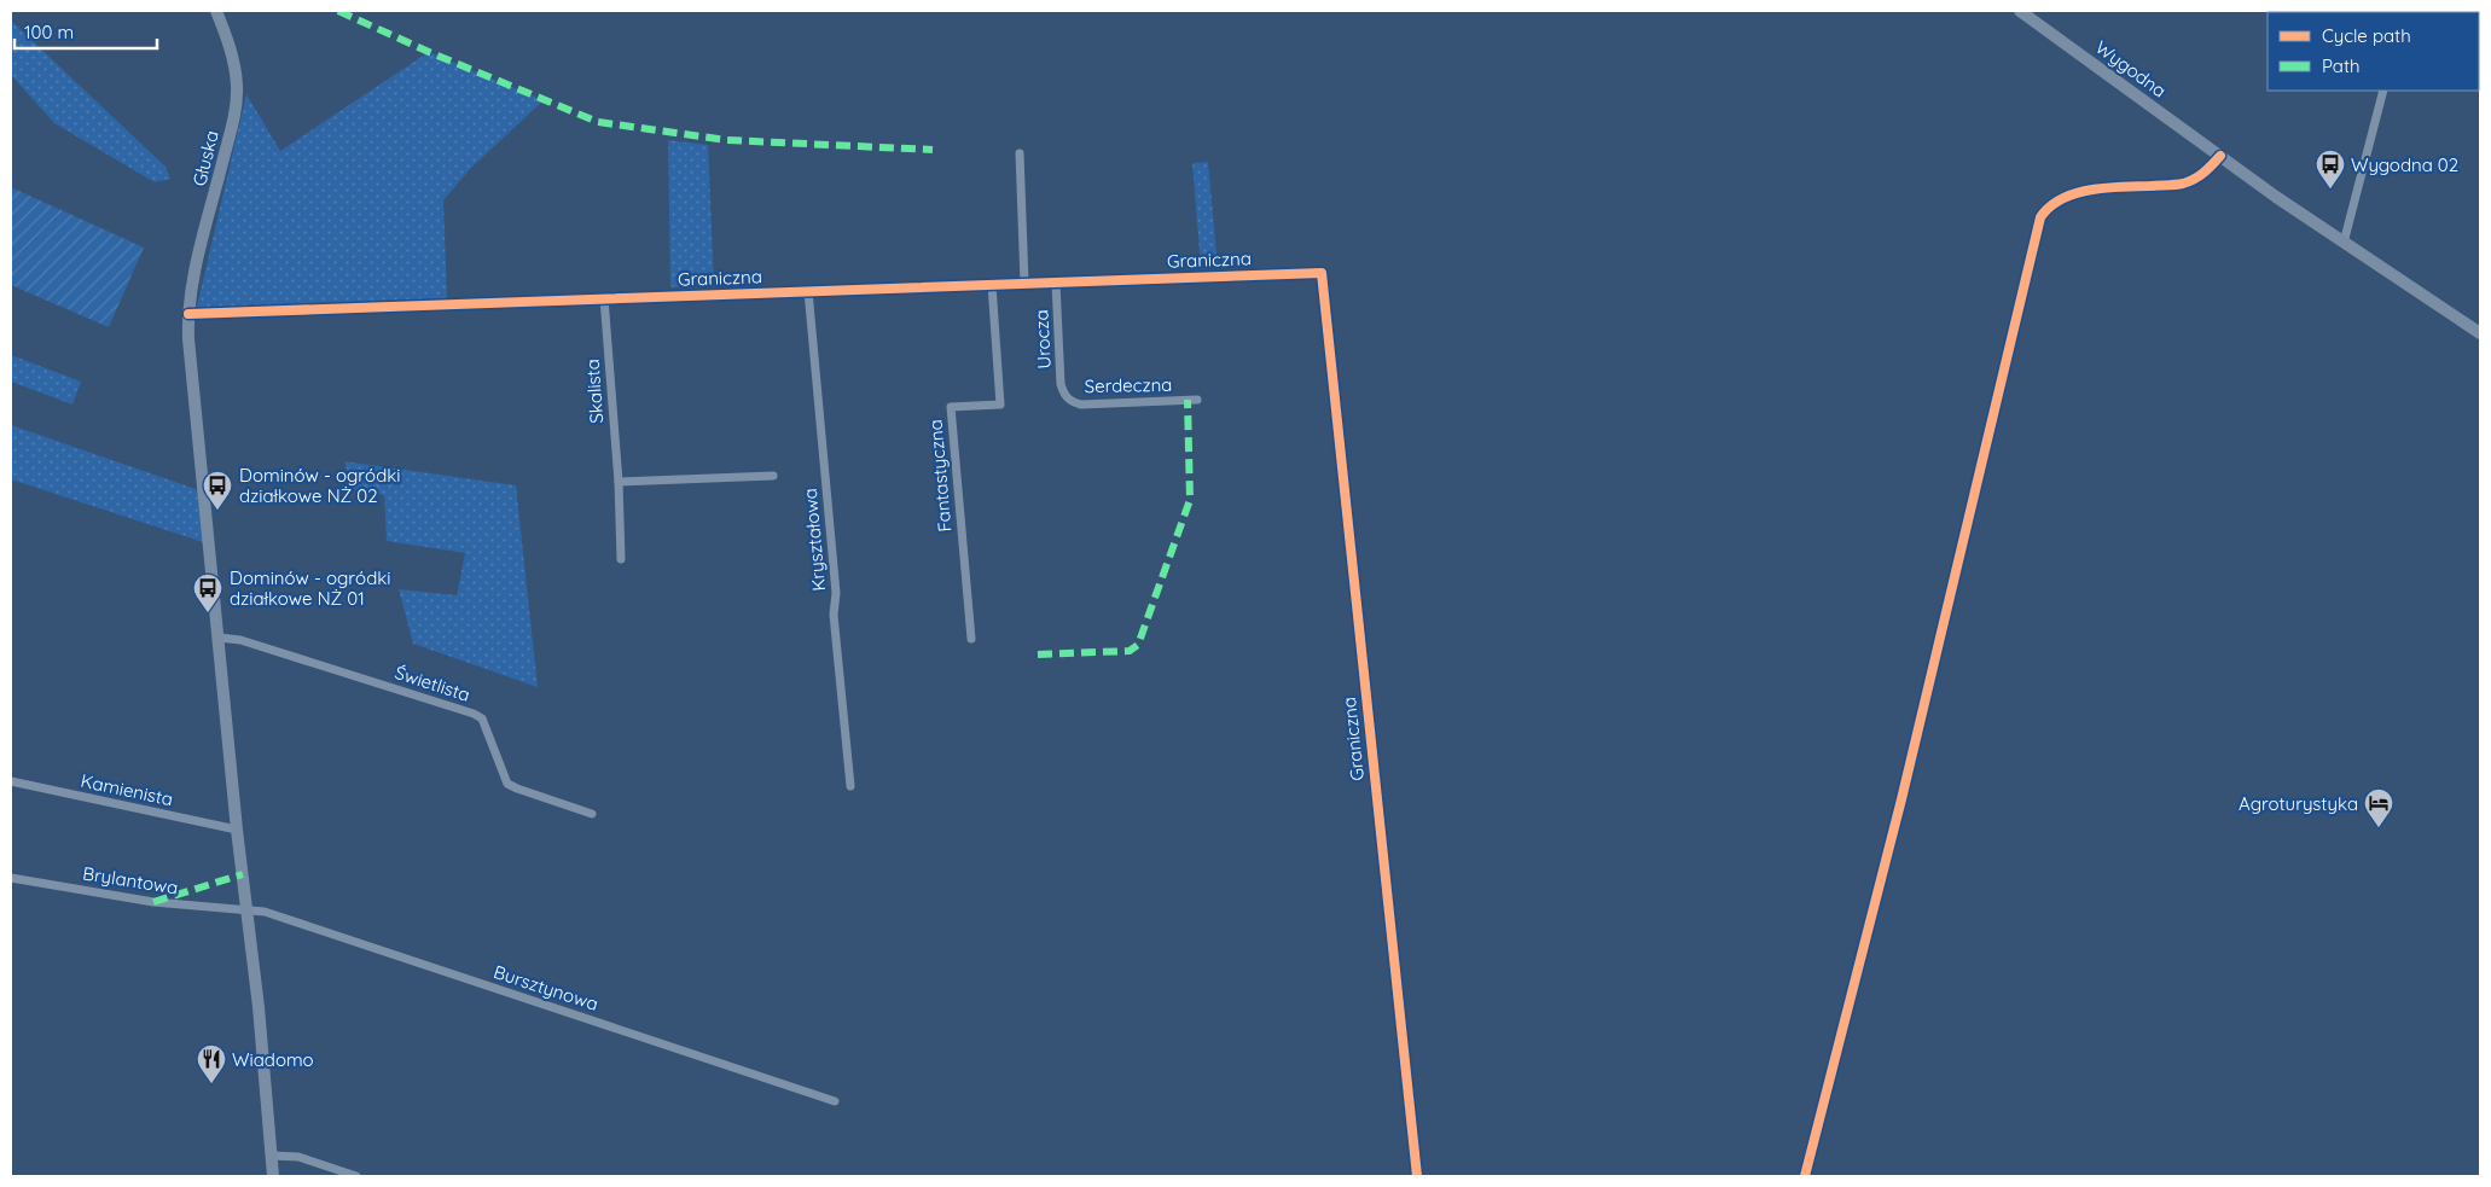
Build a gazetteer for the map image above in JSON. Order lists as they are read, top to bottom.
{
  "streets": {
    "street": [
      "Wygodna",
      "Głuska",
      "Graniczna",
      "Urocza",
      "Serdeczna",
      "Skalista",
      "Fantastyczna",
      "Kryształowa",
      "Świetlista",
      "Kamienista",
      "Brylantowa",
      "Bursztynowa"
    ]
  },
  "crossings": [
    ["Głuska", "Graniczna"],
    ["Głuska", "Świetlista"],
    ["Głuska", "Kamienista"],
    ["Głuska", "Brylantowa"],
    ["Głuska", "Bursztynowa"],
    ["Graniczna", "Urocza"],
    ["Graniczna", "Skalista"],
    ["Graniczna", "Fantastyczna"],
    ["Graniczna", "Kryształowa"],
    ["Urocza", "Serdeczna"],
    ["Brylantowa", "Bursztynowa"]
  ],
  "places": {
    "bus stop": ["Wygodna 02", "Dominów - ogródki działkowe NŻ 02", "Dominów - ogródki działkowe NŻ 01"],
    "hotel": ["Agroturystyka"],
    "restaurant": ["Wiadomo"]
  },
  "legend": ["Cycle path", "Path"],
  "scale_bar": "100 m"
}
